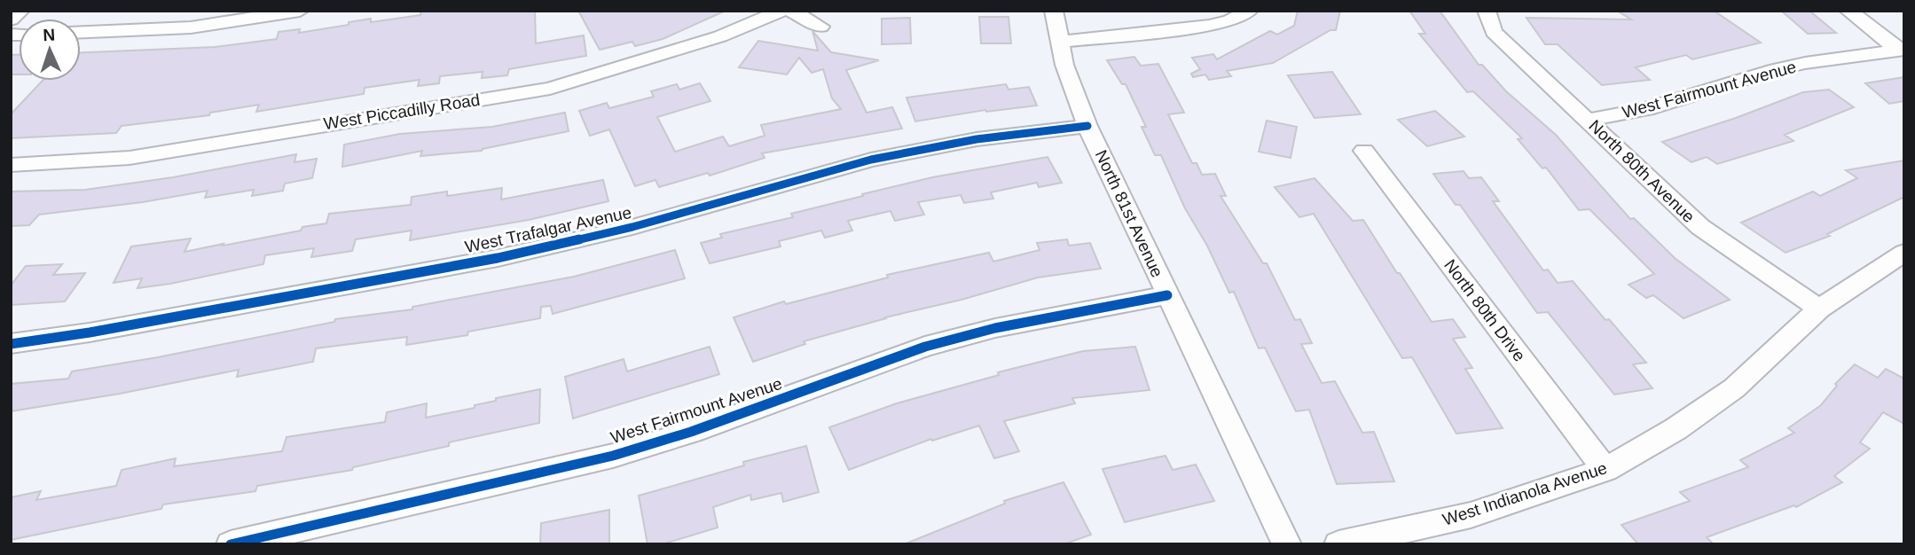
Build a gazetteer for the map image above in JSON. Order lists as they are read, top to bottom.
{
  "streets": {
    "street": [
      "West Fairmount Avenue",
      "West Piccadilly Road",
      "North 80th Avenue",
      "North 81st Avenue",
      "West Trafalgar Avenue",
      "North 80th Drive",
      "West Indianola Avenue"
    ]
  },
  "crossings": [
    ["West Fairmount Avenue", "North 80th Avenue"],
    ["West Fairmount Avenue", "North 81st Avenue"],
    ["North 80th Avenue", "West Indianola Avenue"],
    ["North 81st Avenue", "West Trafalgar Avenue"],
    ["North 80th Drive", "West Indianola Avenue"]
  ],
  "north": "top"
}
